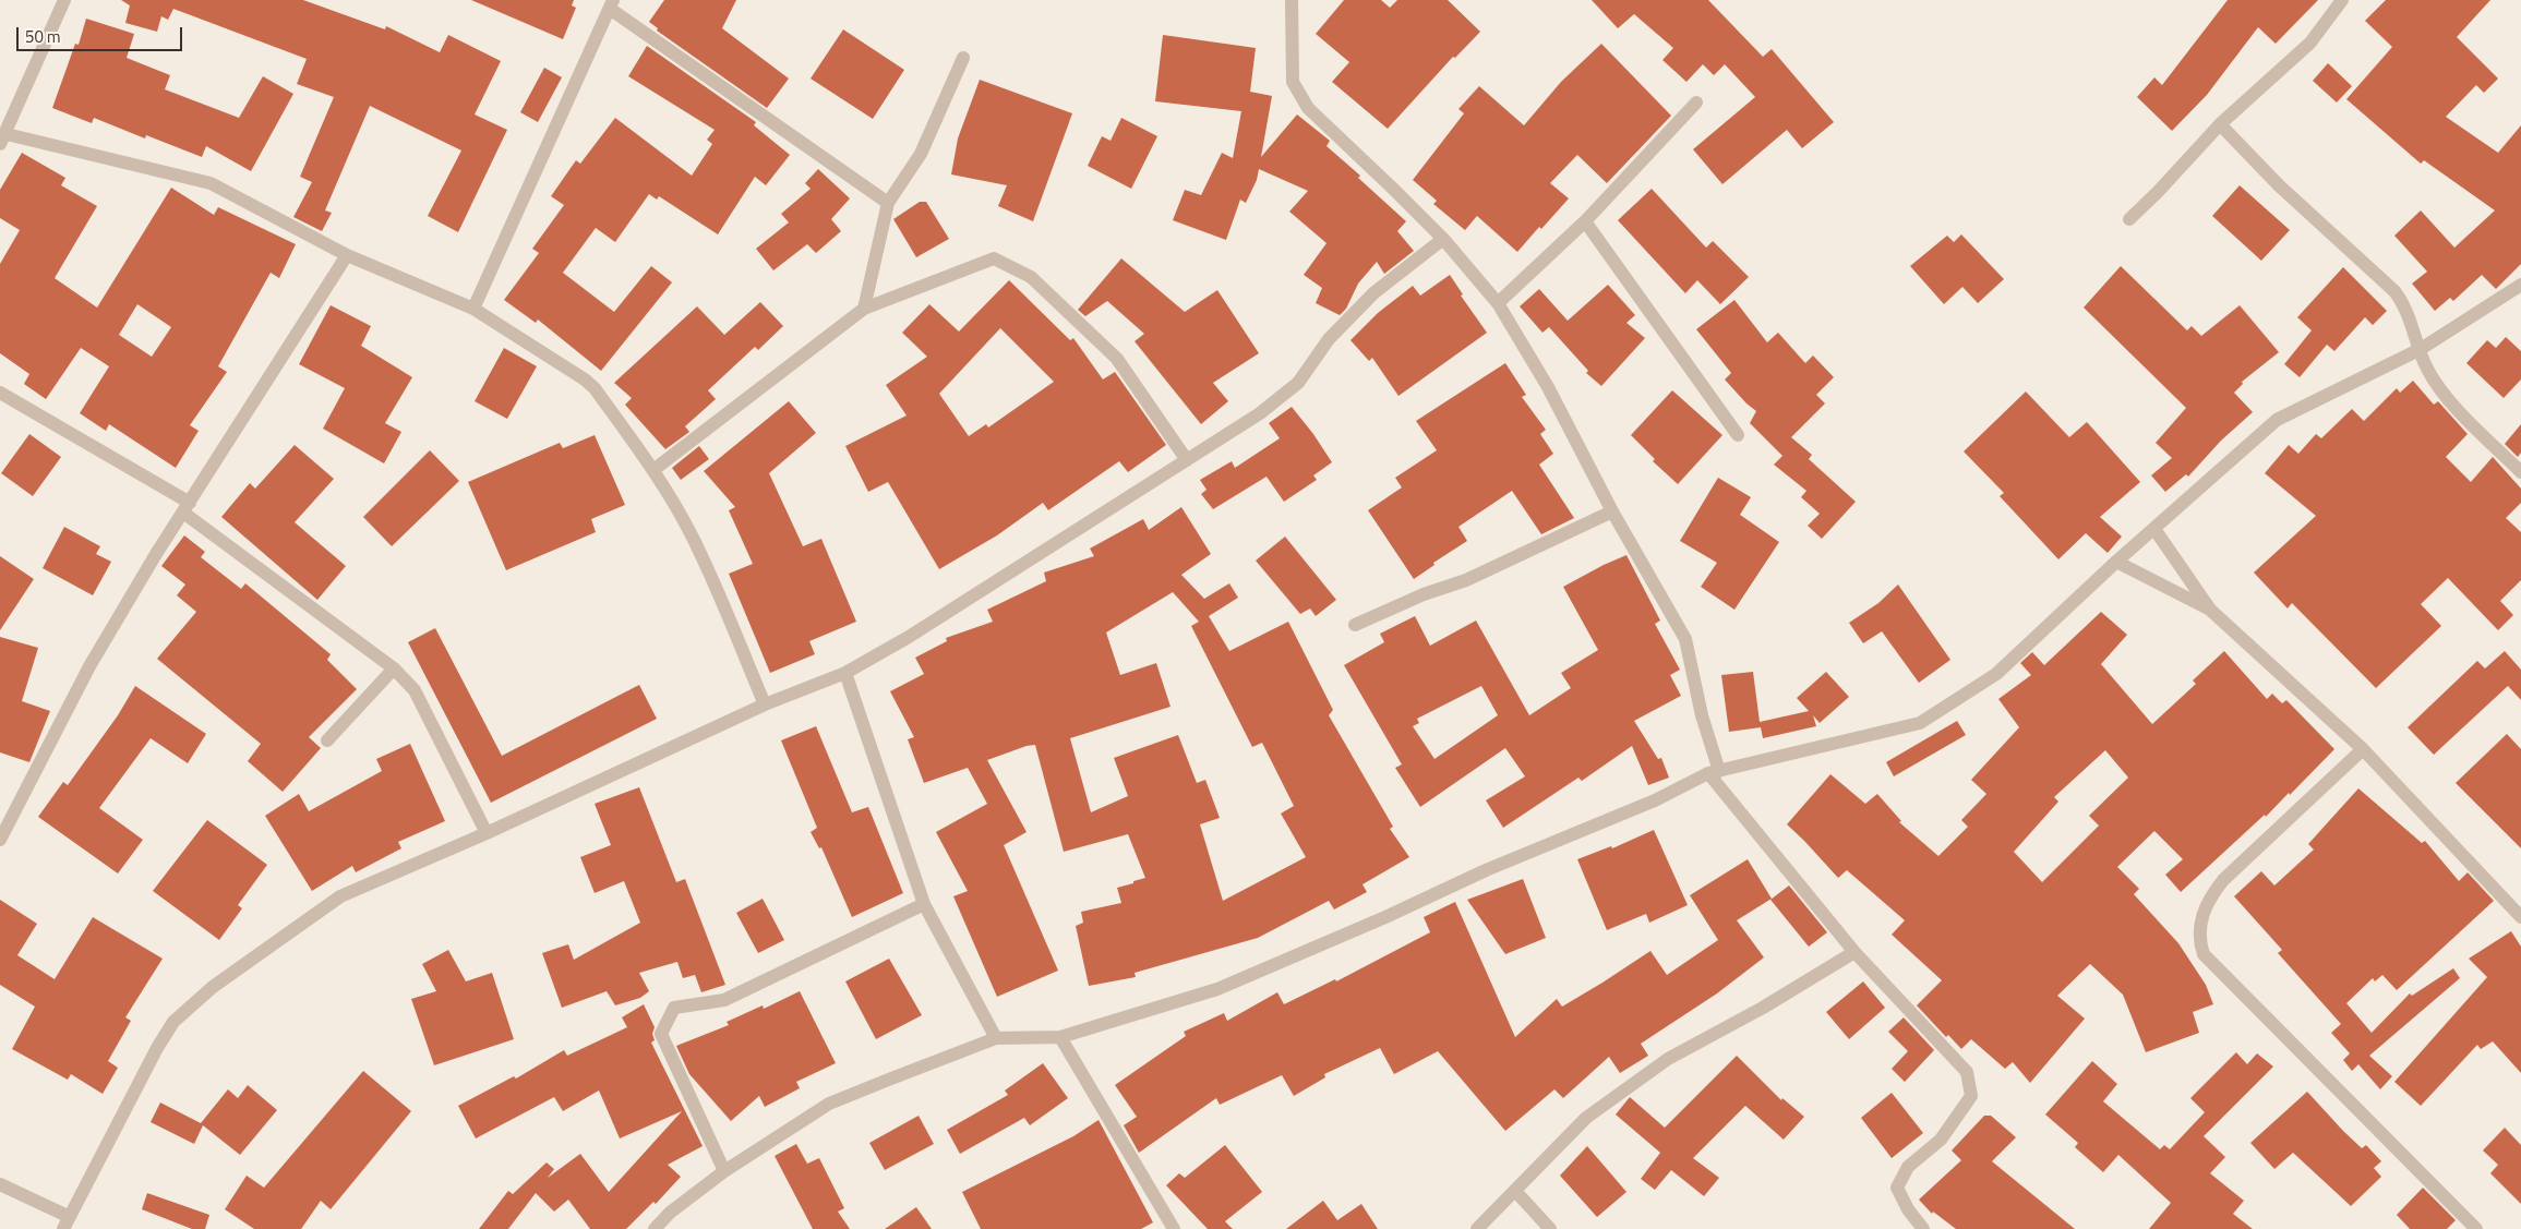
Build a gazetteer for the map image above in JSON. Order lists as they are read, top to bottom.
{
  "scale_bar": "50 m"
}
